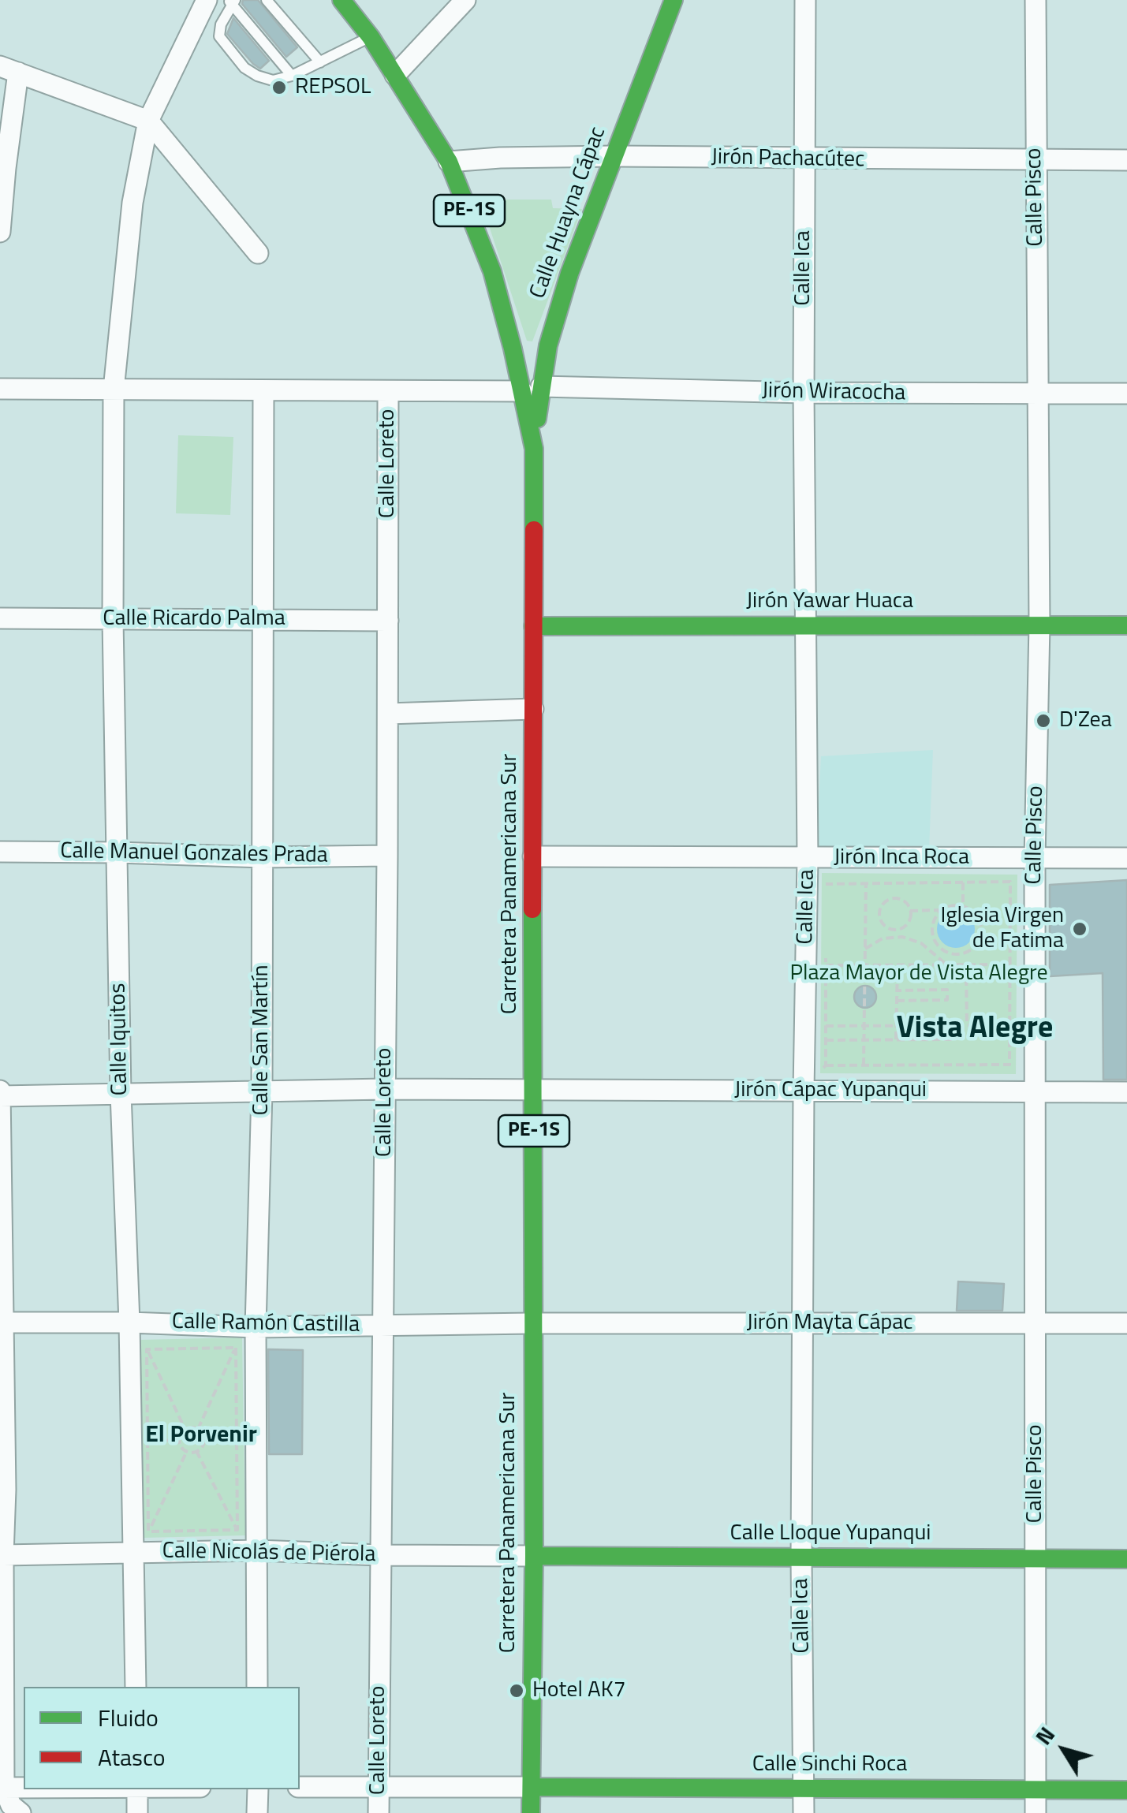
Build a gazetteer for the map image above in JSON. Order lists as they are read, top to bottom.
{
  "streets": {
    "main road": [
      "PE-1S",
      "Calle Huayna Cápac",
      "Jirón Yawar Huaca",
      "Carretera Panamericana Sur",
      "Calle Lloque Yupanqui",
      "Calle Sinchi Roca"
    ],
    "street": [
      "Jirón Pachacútec",
      "Calle Pisco",
      "Calle Ica",
      "Jirón Wiracocha",
      "Calle Loreto",
      "Calle Ricardo Palma",
      "Calle Manuel Gonzales Prada",
      "Jirón Inca Roca",
      "Calle Iquitos",
      "Calle San Martín",
      "Jirón Cápac Yupanqui",
      "Jirón Mayta Cápac",
      "Calle Ramón Castilla",
      "Calle Nicolás de Piérola"
    ]
  },
  "crossings": [
    ["Jirón Pachacútec", "Calle Pisco"],
    ["Jirón Pachacútec", "PE-1S"],
    ["Jirón Pachacútec", "Calle Huayna Cápac"],
    ["Jirón Pachacútec", "Calle Ica"],
    ["Calle Pisco", "Jirón Wiracocha"],
    ["Calle Pisco", "Jirón Yawar Huaca"],
    ["Calle Pisco", "Jirón Inca Roca"],
    ["Calle Pisco", "Jirón Cápac Yupanqui"],
    ["Calle Pisco", "Jirón Mayta Cápac"],
    ["Calle Pisco", "Calle Lloque Yupanqui"],
    ["Calle Pisco", "Calle Sinchi Roca"],
    ["PE-1S", "Calle Huayna Cápac"],
    ["PE-1S", "Jirón Wiracocha"],
    ["Calle Huayna Cápac", "Jirón Wiracocha"],
    ["Calle Huayna Cápac", "Carretera Panamericana Sur"],
    ["Calle Ica", "Jirón Wiracocha"],
    ["Calle Ica", "Jirón Yawar Huaca"],
    ["Calle Ica", "Jirón Inca Roca"],
    ["Calle Ica", "Jirón Cápac Yupanqui"],
    ["Calle Ica", "Jirón Mayta Cápac"],
    ["Calle Ica", "Calle Lloque Yupanqui"],
    ["Calle Ica", "Calle Sinchi Roca"],
    ["Jirón Wiracocha", "Calle Loreto"],
    ["Jirón Wiracocha", "Calle Iquitos"],
    ["Jirón Wiracocha", "Calle San Martín"],
    ["Calle Loreto", "Calle Ricardo Palma"],
    ["Calle Loreto", "Calle Manuel Gonzales Prada"],
    ["Calle Loreto", "Jirón Cápac Yupanqui"],
    ["Calle Loreto", "Calle Ramón Castilla"],
    ["Calle Loreto", "Calle Nicolás de Piérola"],
    ["Jirón Yawar Huaca", "Carretera Panamericana Sur"],
    ["Calle Ricardo Palma", "Calle Iquitos"],
    ["Calle Ricardo Palma", "Calle San Martín"],
    ["Calle Manuel Gonzales Prada", "Calle Iquitos"],
    ["Calle Manuel Gonzales Prada", "Calle San Martín"],
    ["Jirón Inca Roca", "Carretera Panamericana Sur"],
    ["Carretera Panamericana Sur", "Jirón Cápac Yupanqui"],
    ["Carretera Panamericana Sur", "Jirón Mayta Cápac"],
    ["Carretera Panamericana Sur", "Calle Ramón Castilla"],
    ["Carretera Panamericana Sur", "Calle Lloque Yupanqui"],
    ["Carretera Panamericana Sur", "Calle Nicolás de Piérola"],
    ["Carretera Panamericana Sur", "Calle Sinchi Roca"],
    ["Calle Iquitos", "Jirón Cápac Yupanqui"],
    ["Calle Iquitos", "Calle Ramón Castilla"],
    ["Calle Iquitos", "Calle Nicolás de Piérola"],
    ["Calle San Martín", "Jirón Cápac Yupanqui"],
    ["Calle San Martín", "Calle Ramón Castilla"],
    ["Calle San Martín", "Calle Nicolás de Piérola"],
    ["Jirón Mayta Cápac", "Calle Ramón Castilla"],
    ["Calle Lloque Yupanqui", "Calle Nicolás de Piérola"]
  ],
  "districts": ["Vista Alegre", "El Porvenir"],
  "parks": ["Plaza Mayor de Vista Alegre"],
  "places": [
    "REPSOL",
    "D'Zea",
    "Iglesia Virgen de Fatima",
    "Hotel AK7"
  ],
  "legend": ["Fluido", "Atasco"],
  "north": "top left"
}
